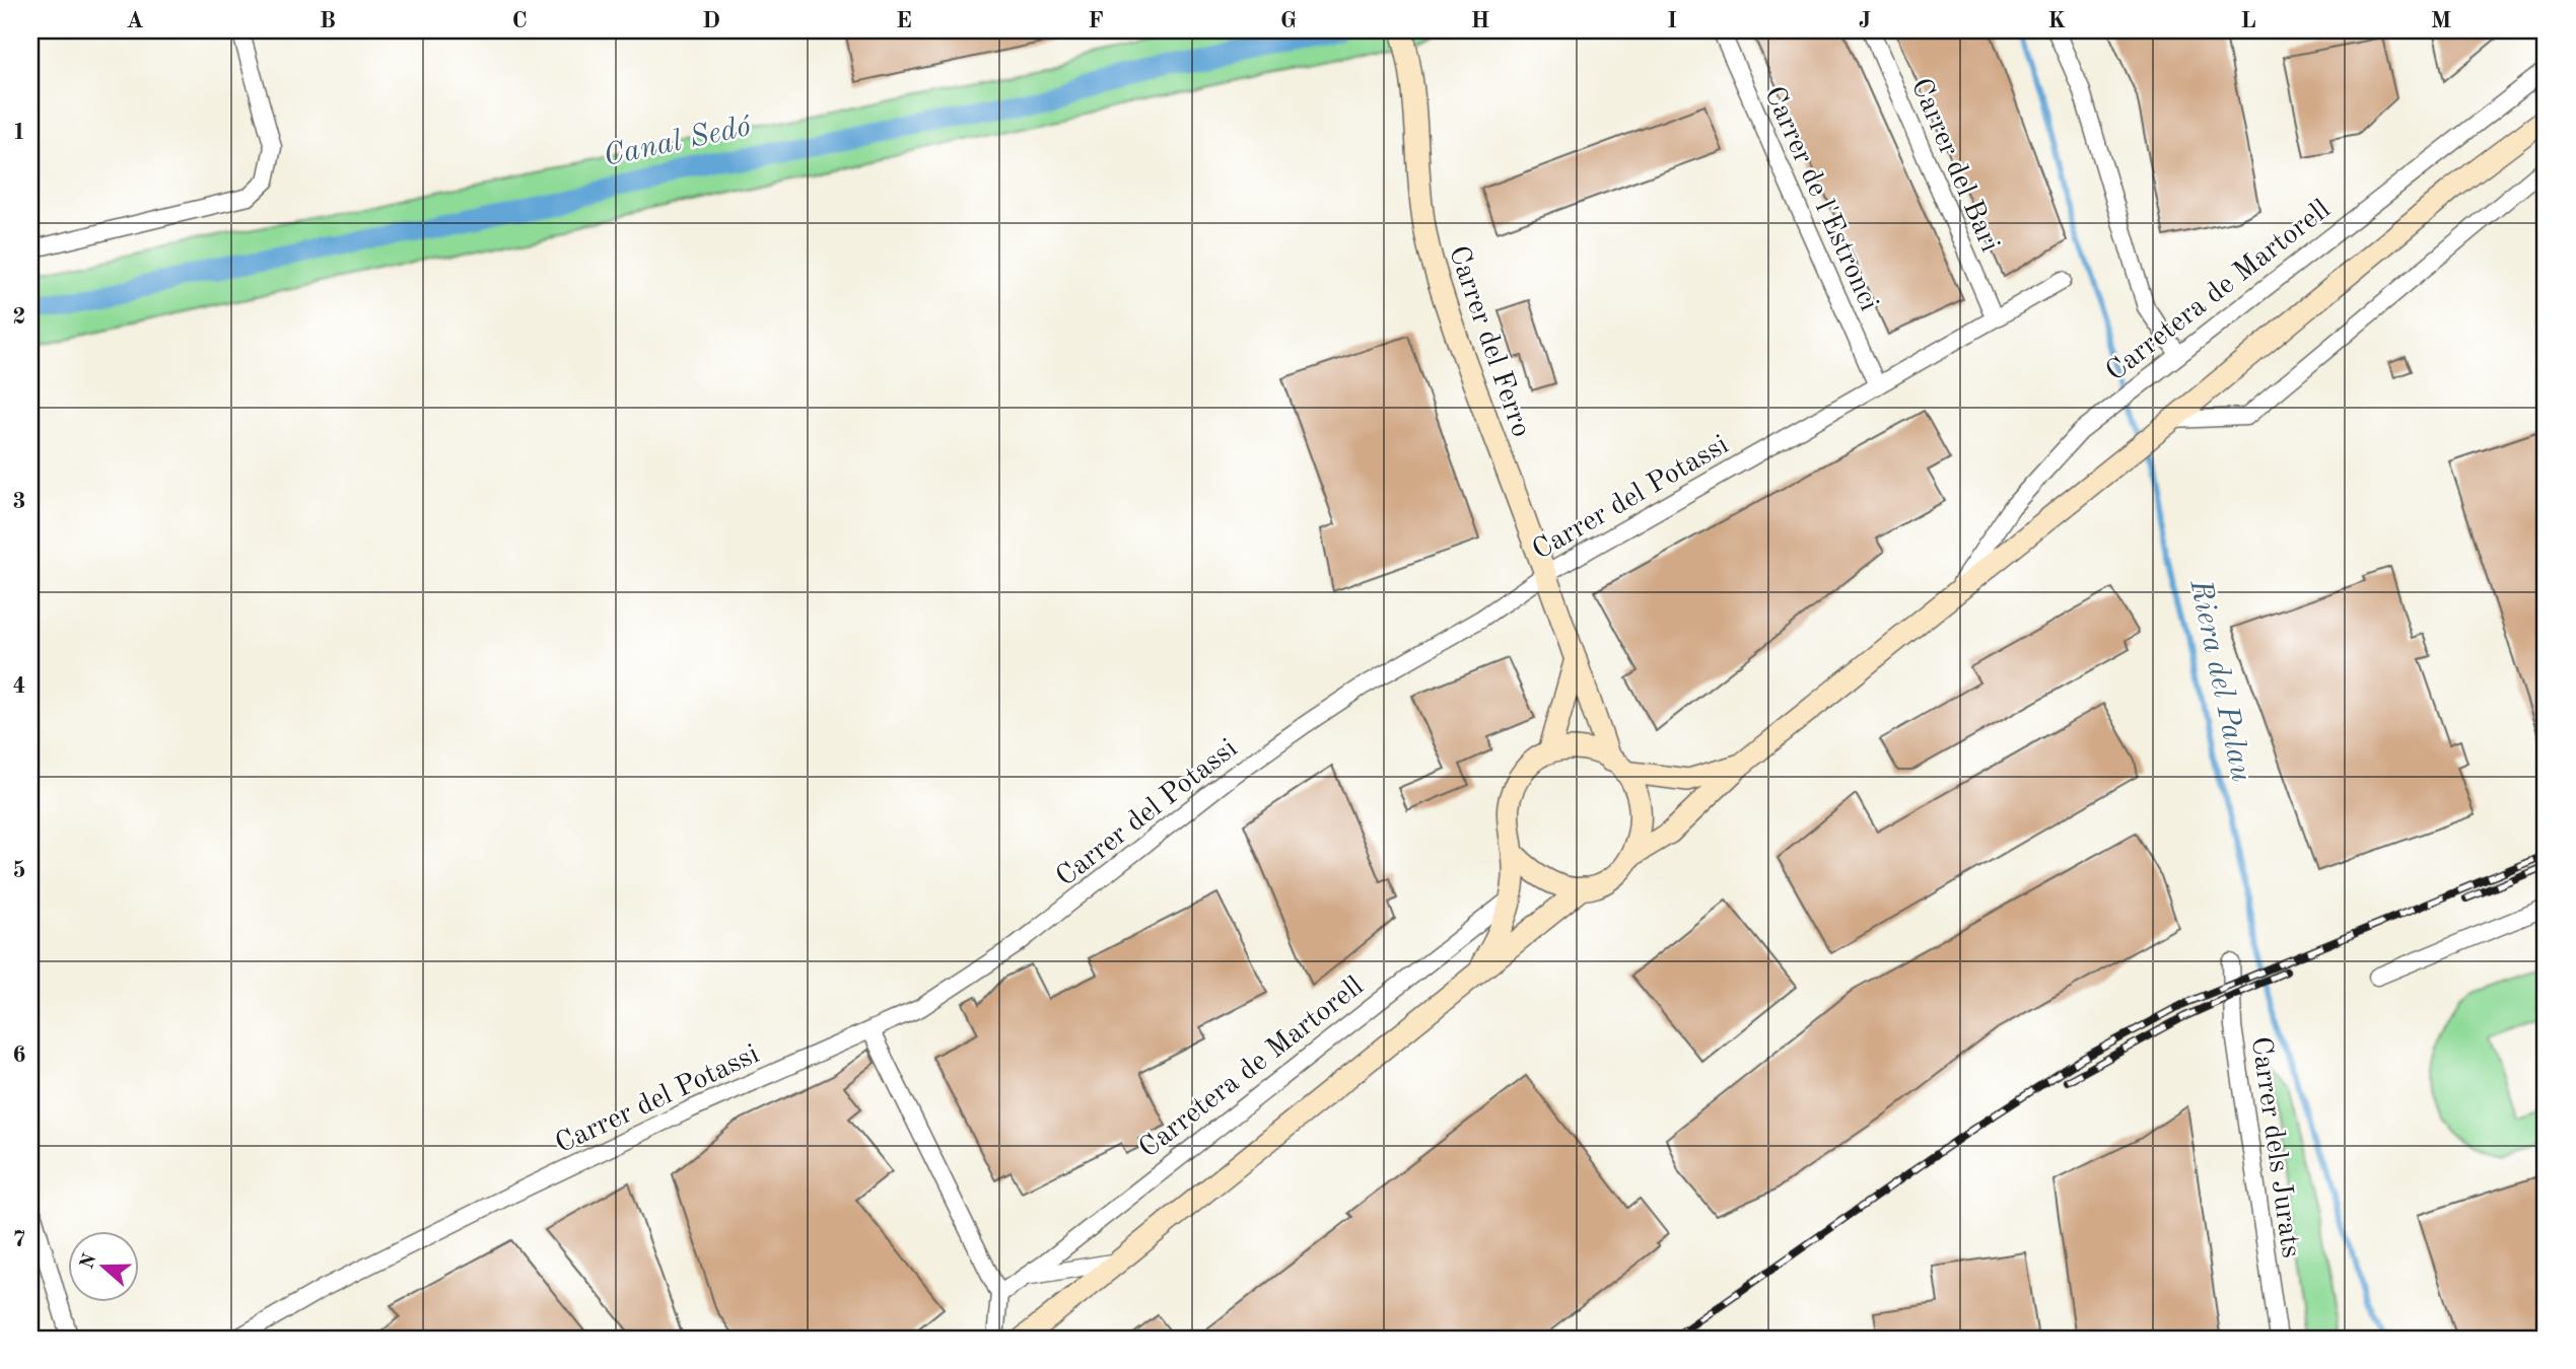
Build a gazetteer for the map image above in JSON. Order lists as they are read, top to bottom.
{
  "streets": {
    "main road": ["Carretera de Martorell", "Carrer del Ferro"],
    "street": [
      "Carrer del Bari",
      "Carrer de l'Estronci",
      "Carrer del Potassi",
      "Carrer dels Jurats"
    ]
  },
  "crossings": [
    ["Carrer del Bari", "Carrer del Potassi"],
    ["Carrer de l'Estronci", "Carrer del Potassi"],
    ["Carretera de Martorell", "Carrer del Ferro"],
    ["Carrer del Ferro", "Carrer del Potassi"]
  ],
  "water": ["Canal Sedó", "Riera del Palau"],
  "north": "left",
  "grid": {
    "columns": [
      "A",
      "B",
      "C",
      "D",
      "E",
      "F",
      "G",
      "H",
      "I",
      "J",
      "K",
      "L",
      "M"
    ],
    "rows": [
      "1",
      "2",
      "3",
      "4",
      "5",
      "6",
      "7"
    ]
  }
}
